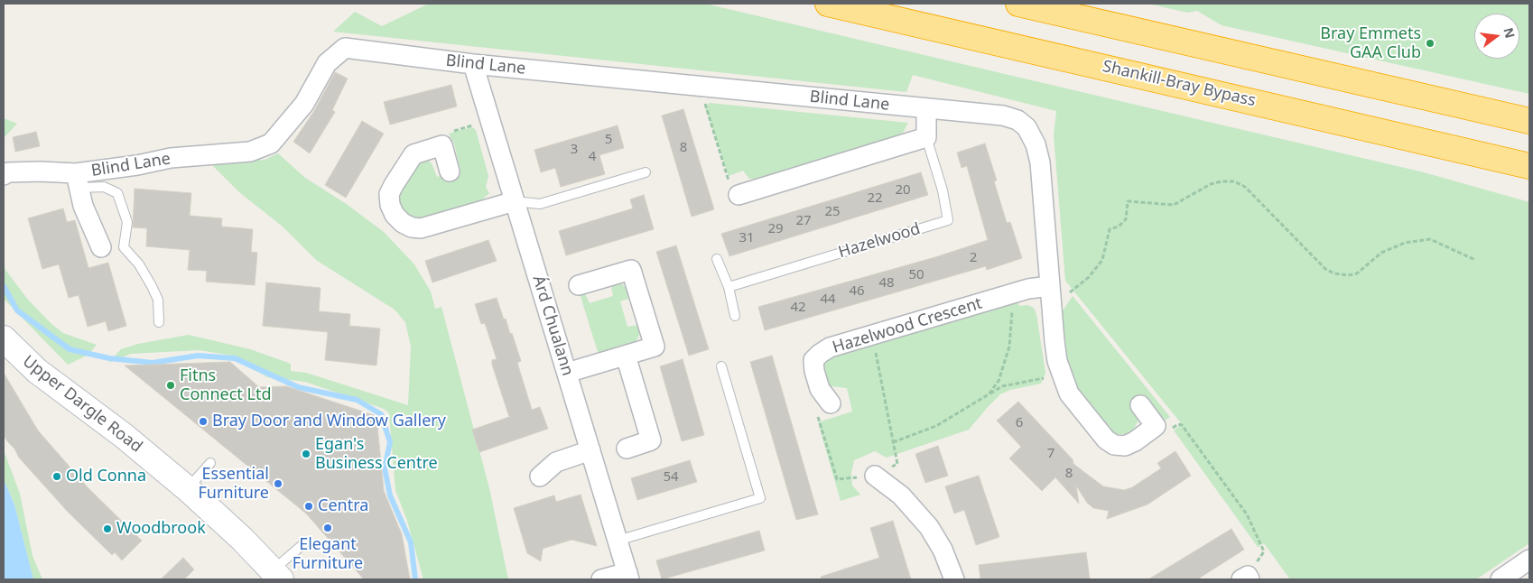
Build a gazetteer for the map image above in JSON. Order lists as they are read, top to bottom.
{
  "streets": {
    "highway": ["Shankill-Bray Bypass"],
    "main road": ["Upper Dargle Road"],
    "street": [
      "Blind Lane",
      "Hazelwood",
      "Árd Chualann",
      "Hazelwood Crescent"
    ]
  },
  "crossings": [
    ["Blind Lane", "Hazelwood"],
    ["Blind Lane", "Árd Chualann"],
    ["Blind Lane", "Hazelwood Crescent"]
  ],
  "places": [
    "Bray Emmets GAA Club",
    "Fitns Connect Ltd",
    "Bray Door and Window Gallery",
    "Egan's Business Centre",
    "Old Conna",
    "Essential Furniture",
    "Centra",
    "Elegant Furniture",
    "Woodbrook"
  ],
  "house_numbers": [
    "5",
    "8",
    "3",
    "4",
    "20",
    "22",
    "25",
    "27",
    "29",
    "31",
    "2",
    "50",
    "48",
    "46",
    "44",
    "42",
    "6",
    "7",
    "8",
    "54"
  ],
  "north": "right"
}
